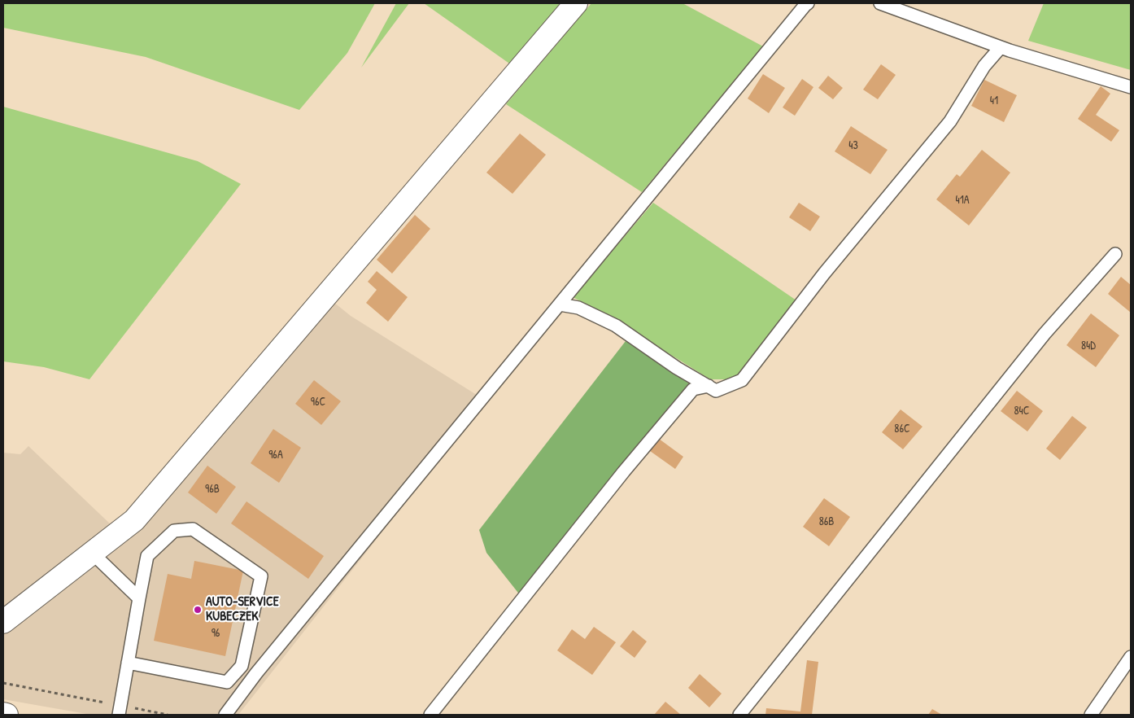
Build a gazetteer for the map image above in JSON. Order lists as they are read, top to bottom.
{
  "places": ["AUTO-SERVICE KUBECZEK"],
  "house_numbers": [
    "41",
    "43",
    "41A",
    "84D",
    "96C",
    "84C",
    "86C",
    "96A",
    "96B",
    "86B",
    "96"
  ]
}
